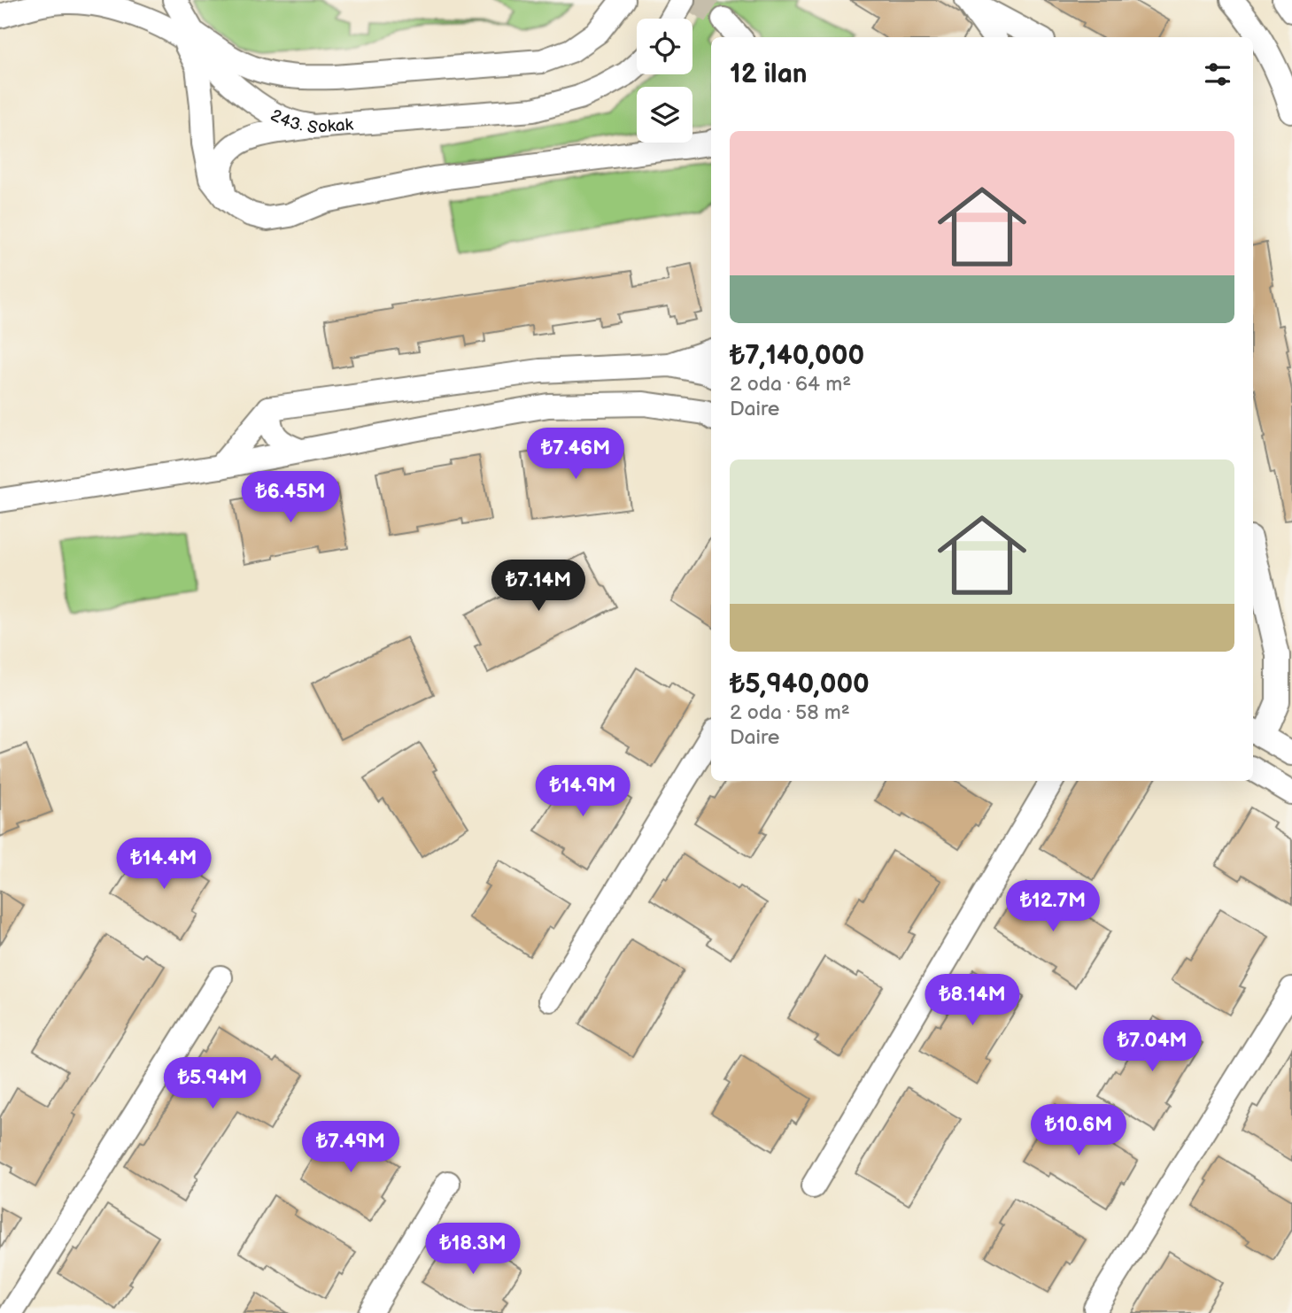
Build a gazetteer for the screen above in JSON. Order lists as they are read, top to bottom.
{
  "streets": {
    "street": ["243. Sokak"]
  },
  "page": {
    "heading": "12 ilan",
    "list": [
      {
        "name": "₺7,140,000",
        "note": "2 oda · 64 m² · Daire"
      },
      {
        "name": "₺5,940,000",
        "note": "2 oda · 58 m² · Daire"
      }
    ],
    "price": [
      "₺7.46M",
      "₺6.45M",
      "₺7.14M",
      "₺14.9M",
      "₺14.4M",
      "₺12.7M",
      "₺8.14M",
      "₺7.04M",
      "₺5.94M",
      "₺10.6M",
      "₺7.49M",
      "₺18.3M"
    ]
  }
}
